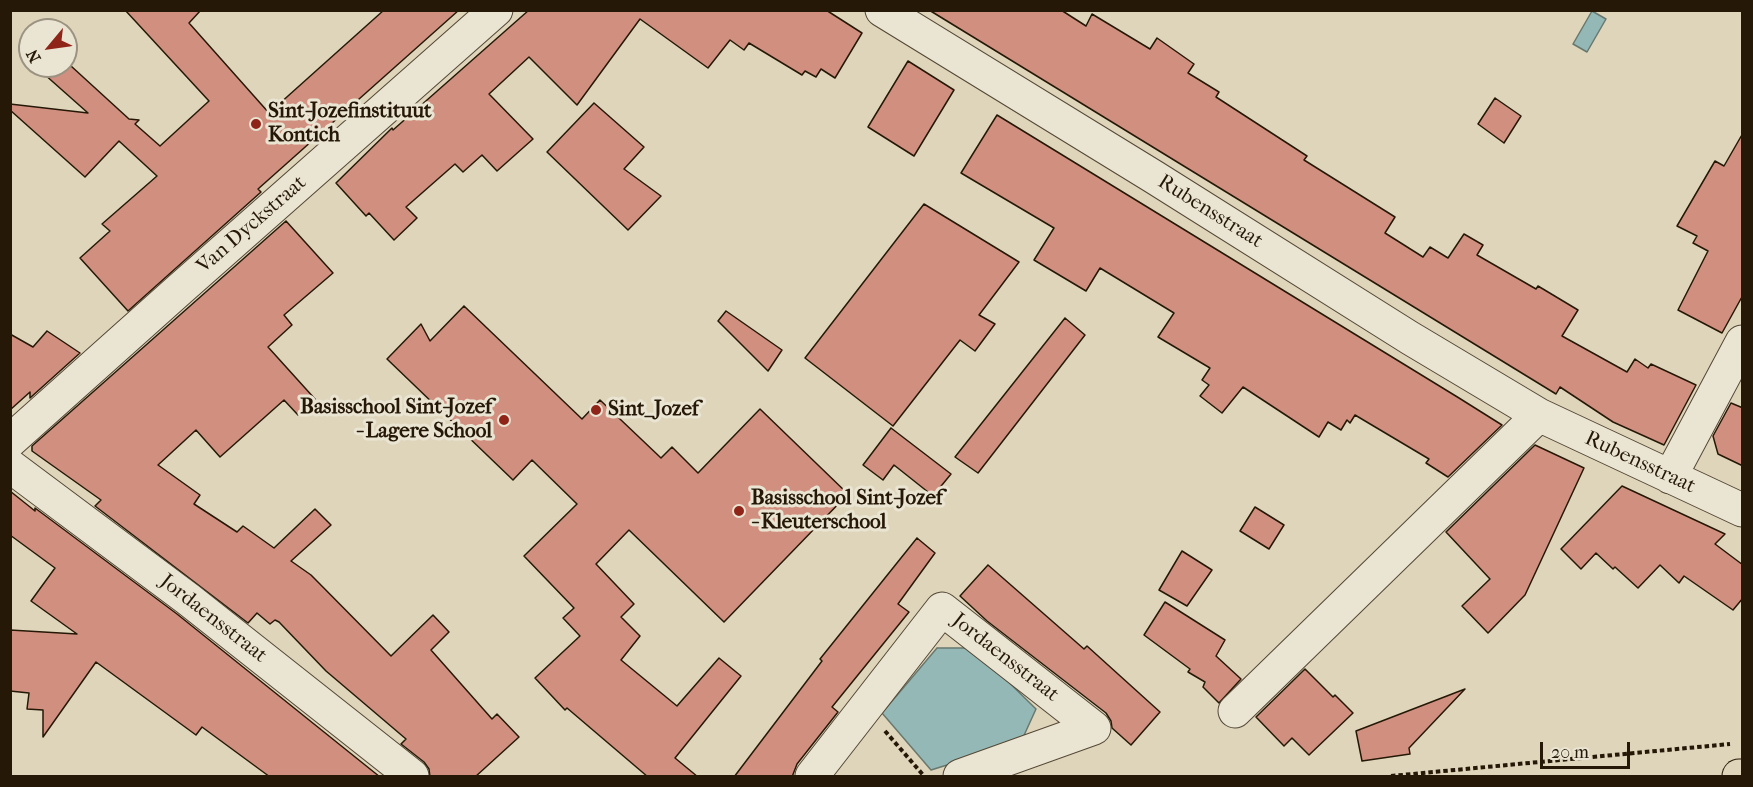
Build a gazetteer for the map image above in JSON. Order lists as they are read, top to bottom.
{
  "streets": {
    "street": ["Rubensstraat", "Van Dyckstraat", "Jordaensstraat"]
  },
  "places": [
    "Sint-Jozefinstituut Kontich",
    "Sint_Jozef",
    "Basisschool Sint-Jozef - Lagere School",
    "Basisschool Sint-Jozef - Kleuterschool"
  ],
  "scale_bar": "20 m",
  "north": "bottom left"
}
